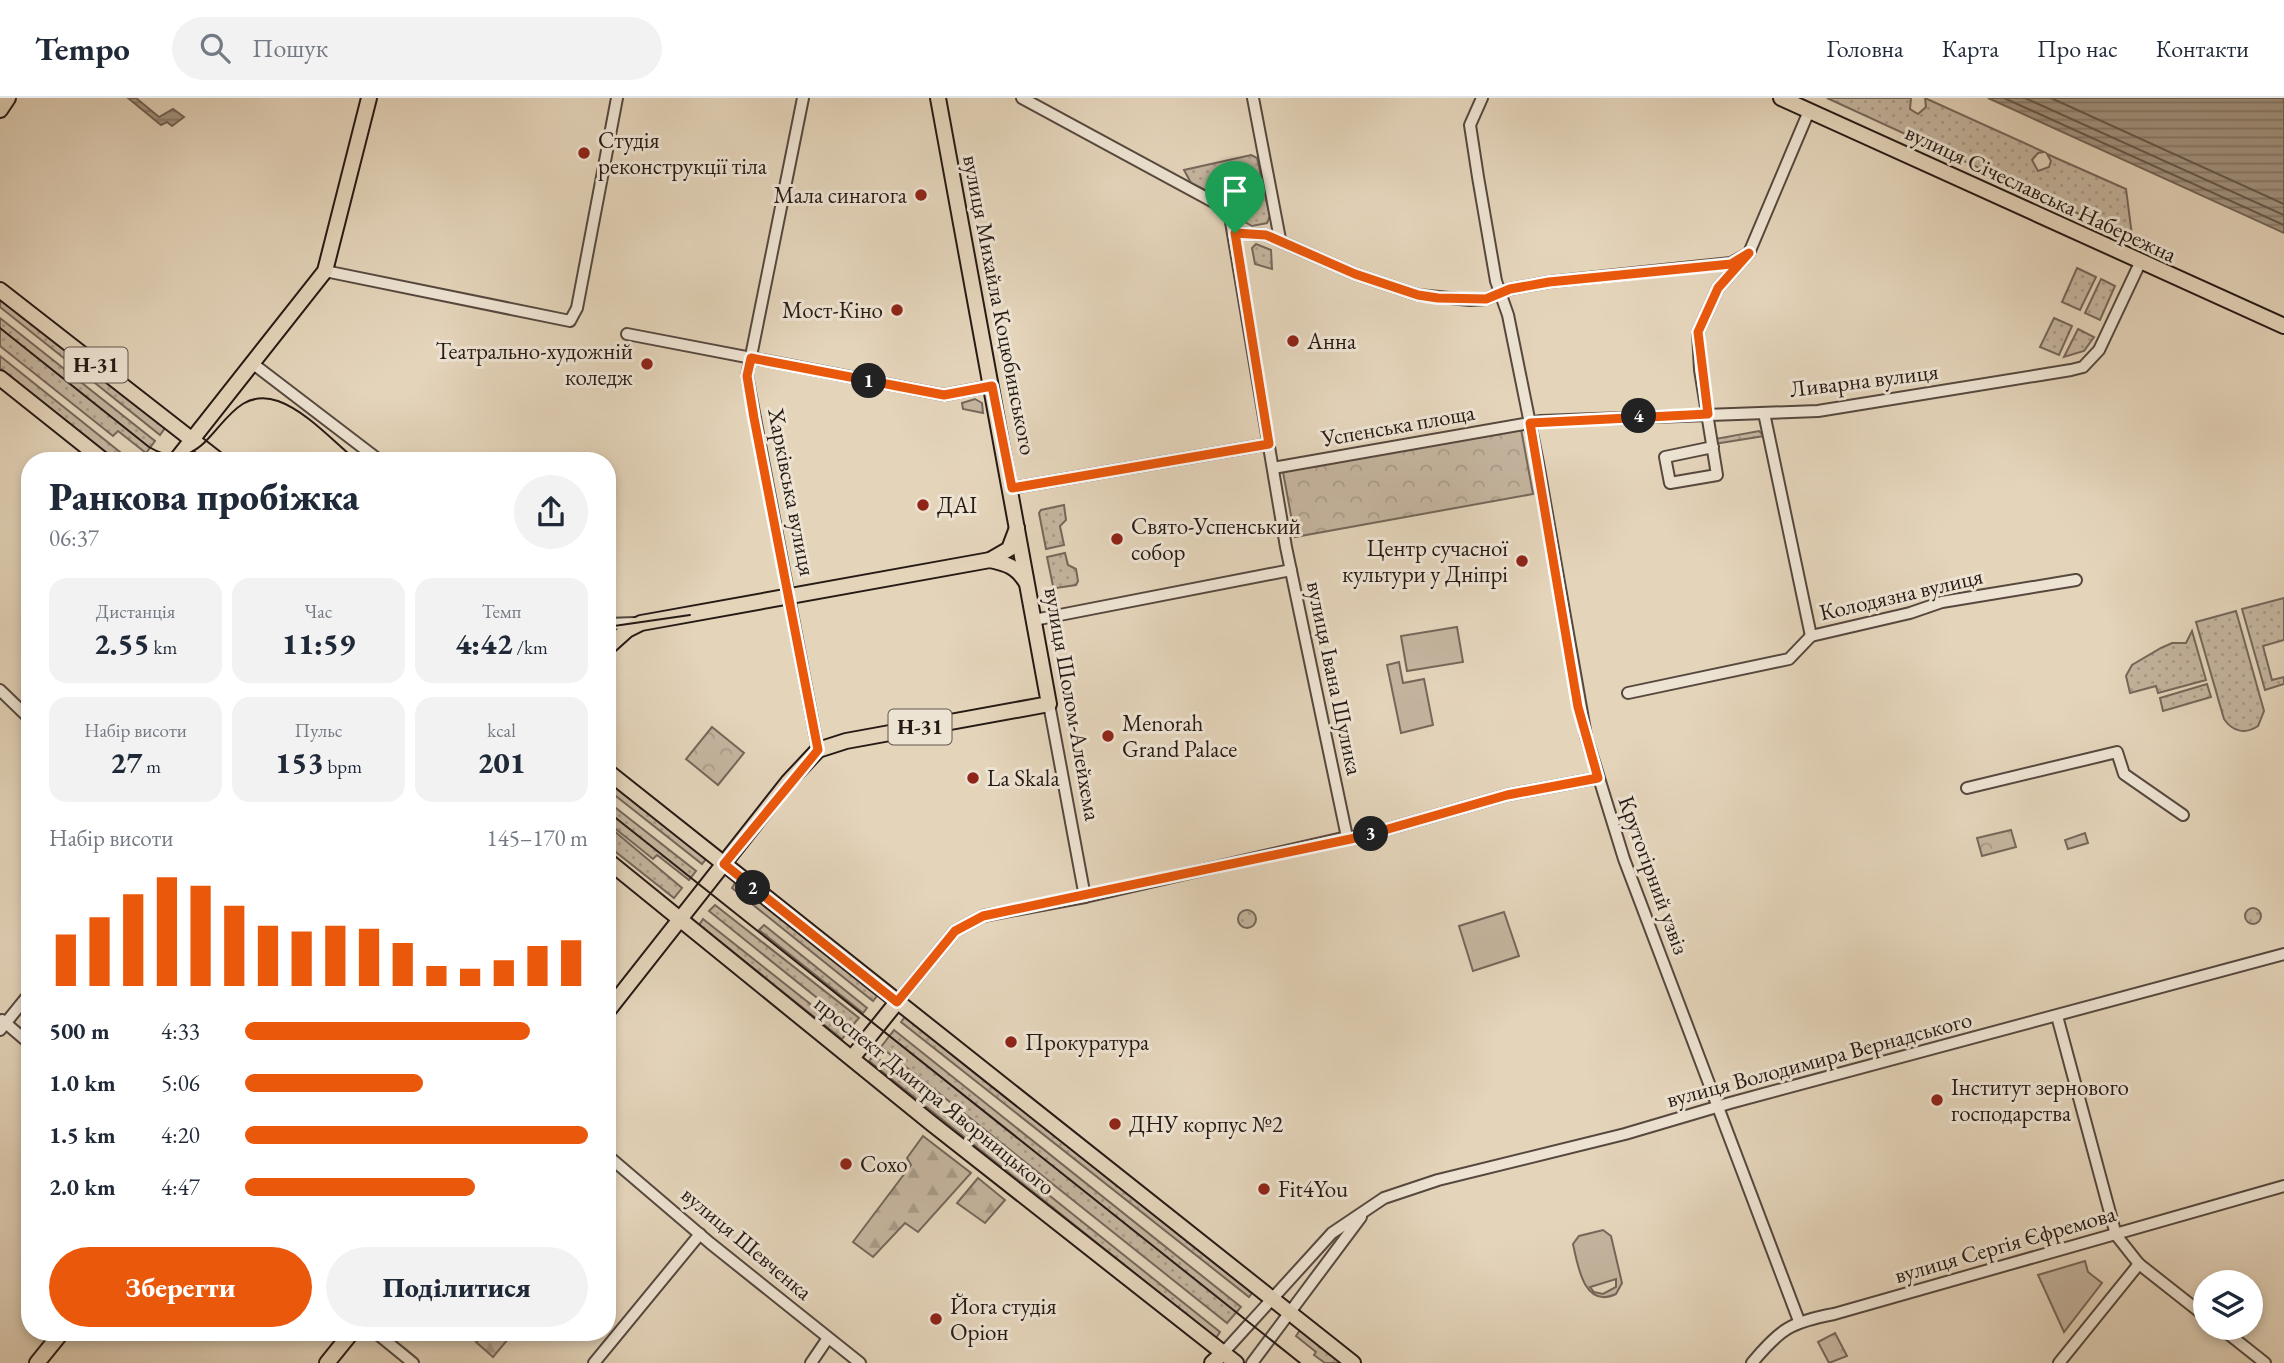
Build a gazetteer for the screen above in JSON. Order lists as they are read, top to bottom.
{
  "streets": {
    "main road": [
      "вулиця Січеславська Набережна",
      "вулиця Михайла Коцюбинського",
      "Н-31",
      "вулиця Шолом-Алейхема",
      "проспект Дмитра Яворницького"
    ],
    "street": [
      "Ливарна вулиця",
      "Успенська площа",
      "Харківська вулиця",
      "Колодязна вулиця",
      "вулиця Івана Шулика",
      "Крутогірний узвіз",
      "вулиця Володимира Вернадського",
      "вулиця Шевченка",
      "вулиця Сергія Єфремова"
    ]
  },
  "crossings": [
    ["вулиця Січеславська Набережна", "Ливарна вулиця"],
    ["вулиця Михайла Коцюбинського", "вулиця Шолом-Алейхема"],
    ["Н-31", "Харківська вулиця"],
    ["Н-31", "вулиця Шолом-Алейхема"],
    ["Ливарна вулиця", "Успенська площа"],
    ["Ливарна вулиця", "Крутогірний узвіз"],
    ["Успенська площа", "вулиця Івана Шулика"],
    ["Успенська площа", "Крутогірний узвіз"],
    ["Крутогірний узвіз", "вулиця Володимира Вернадського"],
    ["Крутогірний узвіз", "вулиця Сергія Єфремова"],
    ["вулиця Володимира Вернадського", "проспект Дмитра Яворницького"]
  ],
  "places": [
    "Студія реконструкції тіла",
    "Мала синагога",
    "Мост-Кіно",
    "Анна",
    "Театрально-художній коледж",
    "ДАІ",
    "Свято-Успенський собор",
    "Центр сучасної культури у Дніпрі",
    "Menorah Grand Palace",
    "La Skala",
    "Прокуратура",
    "Інститут зернового господарства",
    "ДНУ корпус №2",
    "Сохо",
    "Fit4You",
    "Йога студія Оріон"
  ],
  "page": {
    "header": "Tempo",
    "search": "Пошук",
    "nav": [
      "Головна",
      "Карта",
      "Про нас",
      "Контакти"
    ],
    "pins": [
      "1",
      "4",
      "3",
      "2"
    ],
    "heading": ["Ранкова пробіжка", "06:37"],
    "stats": [
      ["Дистанція", "2.55 km"],
      ["Час", "11:59"],
      ["Темп", "4:42 /km"],
      ["Набір висоти", "27 m"],
      ["Пульс", "153 bpm"],
      ["kcal", "201"]
    ],
    "chart": ["Набір висоти", "145–170 m"],
    "list": [
      {
        "name": "500 m",
        "note": "4:33"
      },
      {
        "name": "1.0 km",
        "note": "5:06"
      },
      {
        "name": "1.5 km",
        "note": "4:20"
      },
      {
        "name": "2.0 km",
        "note": "4:47"
      }
    ],
    "buttons": ["Зберегти", "Поділитися"]
  }
}
